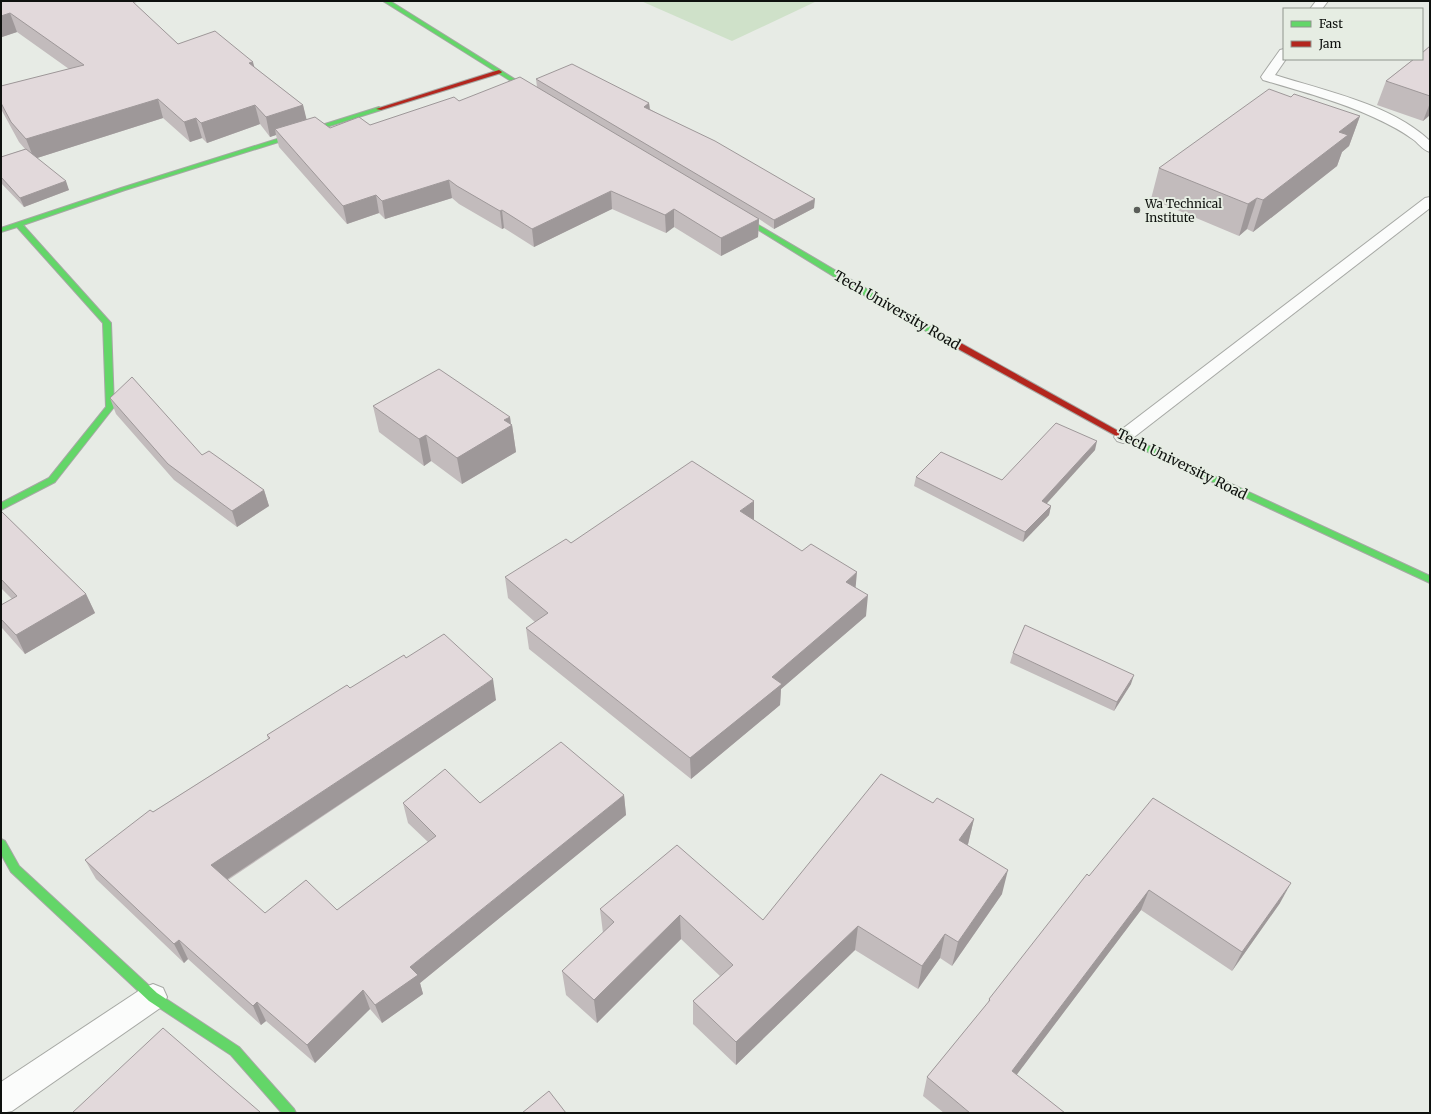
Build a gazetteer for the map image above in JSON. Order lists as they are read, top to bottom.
{
  "streets": {
    "street": ["Tech University Road"]
  },
  "places": ["Wa Technical Institute"],
  "legend": ["Fast", "Jam"]
}
